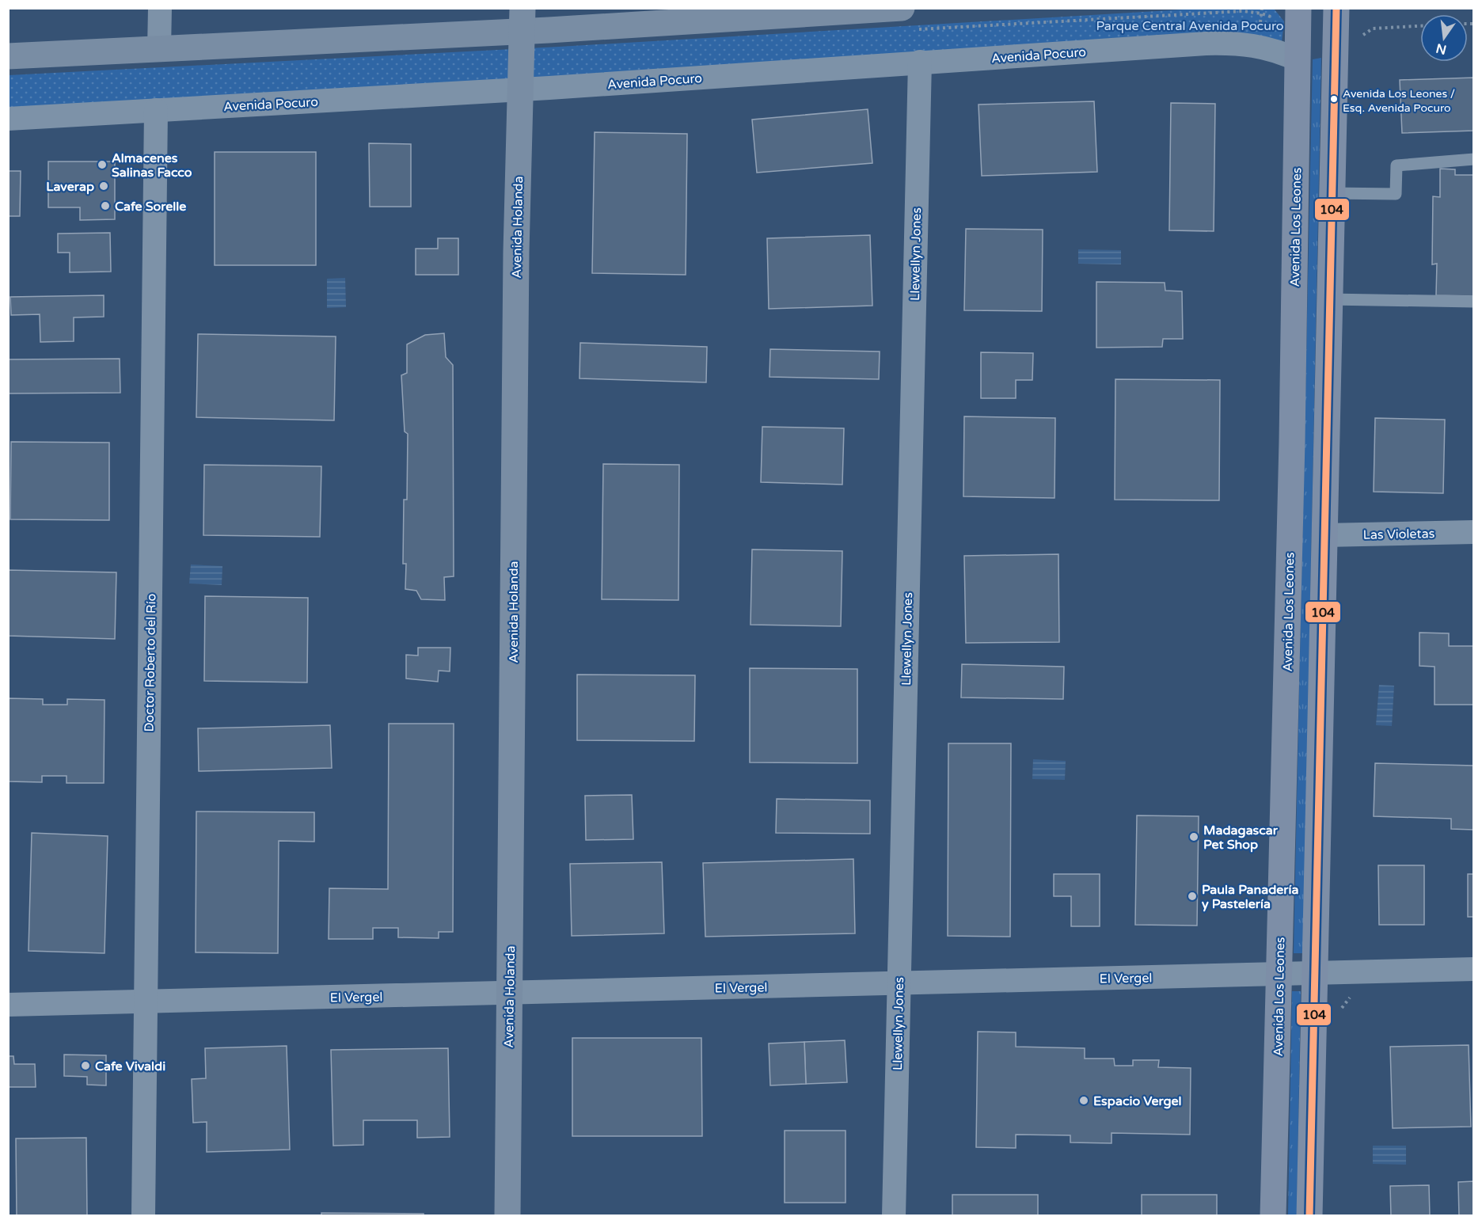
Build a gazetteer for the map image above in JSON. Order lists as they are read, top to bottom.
{
  "streets": {
    "main road": ["Avenida Los Leones"],
    "street": [
      "Avenida Pocuro",
      "Avenida Holanda",
      "Llewellyn Jones",
      "Las Violetas",
      "Doctor Roberto del Río",
      "El Vergel"
    ]
  },
  "crossings": [
    ["Avenida Pocuro", "Avenida Holanda"],
    ["Avenida Pocuro", "Avenida Los Leones"],
    ["Avenida Pocuro", "Llewellyn Jones"],
    ["Avenida Pocuro", "Doctor Roberto del Río"],
    ["Avenida Holanda", "El Vergel"],
    ["Avenida Los Leones", "El Vergel"],
    ["Llewellyn Jones", "El Vergel"],
    ["Doctor Roberto del Río", "El Vergel"]
  ],
  "parks": ["Parque Central Avenida Pocuro"],
  "places": [
    "Avenida Los Leones / Esq. Avenida Pocuro",
    "Almacenes Salinas Facco",
    "Laverap",
    "Cafe Sorelle",
    "Madagascar Pet Shop",
    "Paula Panadería y Pastelería",
    "Cafe Vivaldi",
    "Espacio Vergel"
  ],
  "lines": ["transit line 104"],
  "north": "bottom"
}
